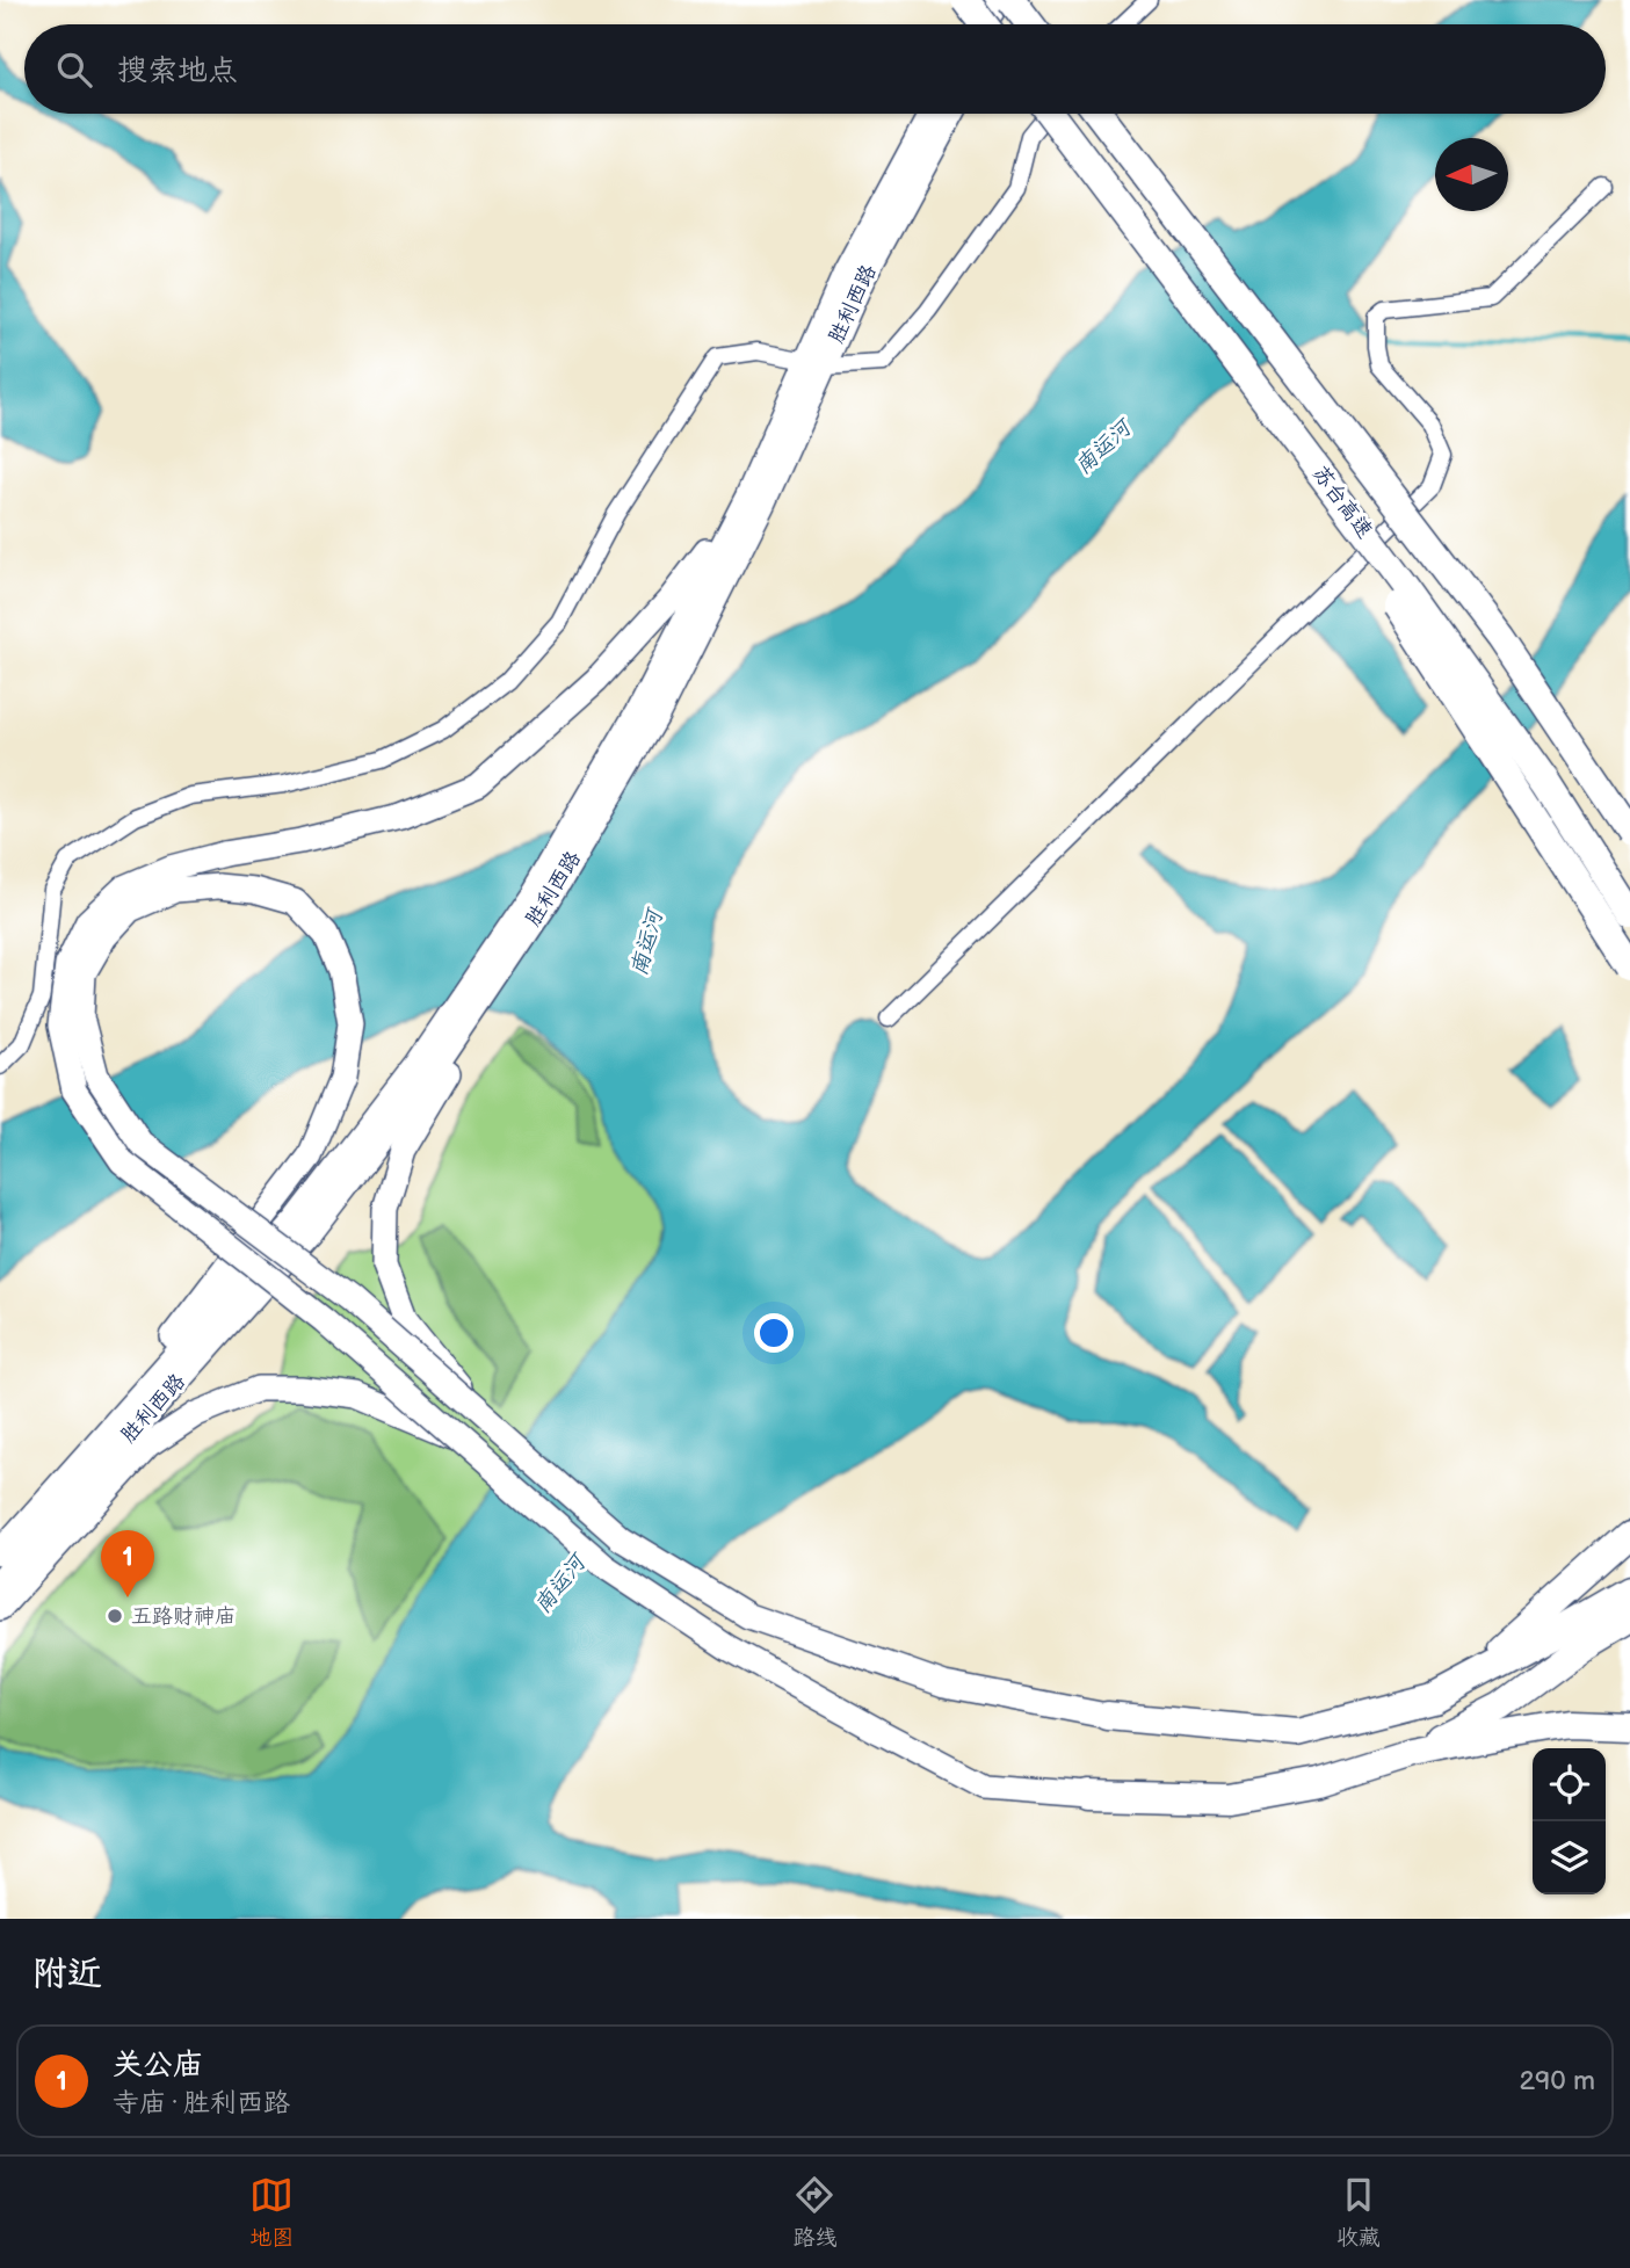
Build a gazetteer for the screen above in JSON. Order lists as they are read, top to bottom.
{
  "streets": {
    "highway": ["苏台高速"],
    "main road": ["胜利西路"]
  },
  "water": ["南运河"],
  "places": ["五路财神庙"],
  "north": "left",
  "page": {
    "search": "搜索地点",
    "pins": "1",
    "heading": "附近",
    "list": [
      {
        "mark": "1",
        "name": "关公庙",
        "note": "寺庙 · 胜利西路",
        "value": "290 m"
      }
    ],
    "nav": ["地图", "路线", "收藏"]
  }
}
